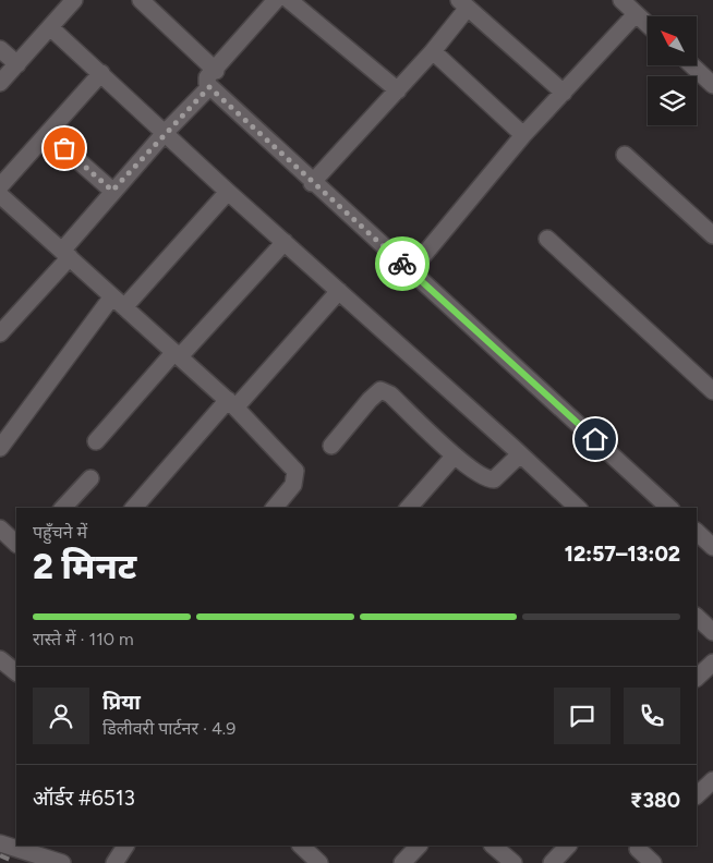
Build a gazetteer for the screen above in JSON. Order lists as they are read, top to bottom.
{
  "north": "top left",
  "page": {
    "heading": ["2 मिनट", "पहुँचने में", "12:57–13:02"],
    "panel": [
      "प्रिया",
      "डिलीवरी पार्टनर · 4.9",
      "ऑर्डर #6513",
      "₹380"
    ],
    "bar": "रास्ते में · 110 m"
  }
}
